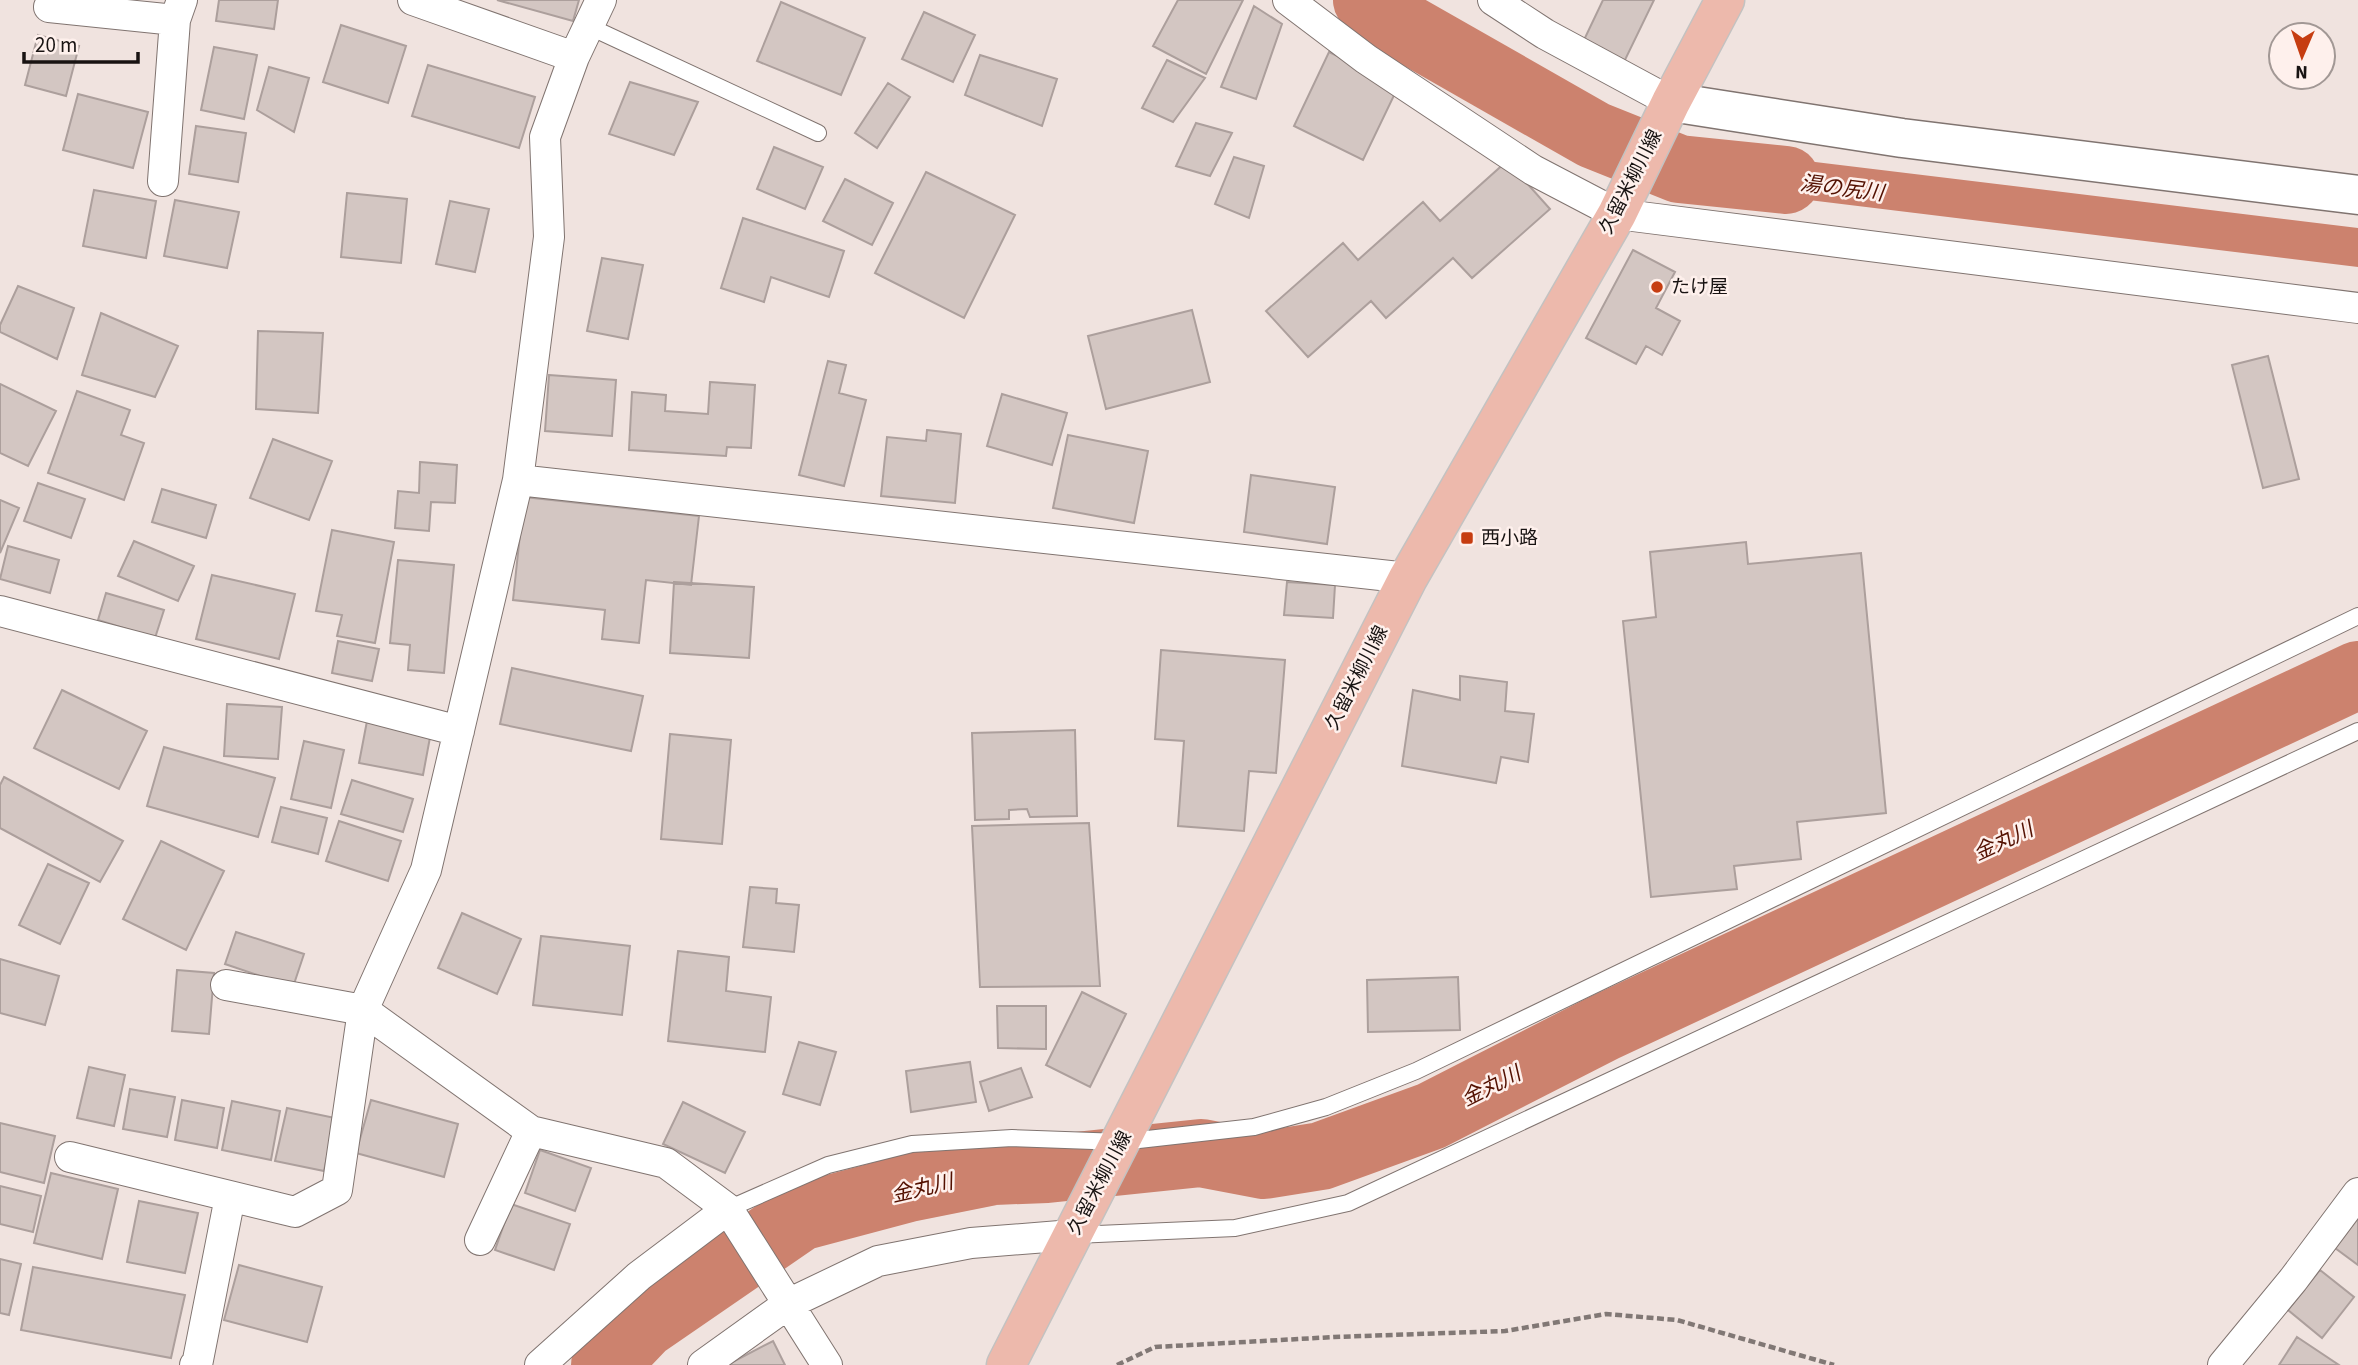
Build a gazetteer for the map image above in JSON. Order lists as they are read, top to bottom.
{
  "streets": {
    "main road": ["久留米柳川線"]
  },
  "water": ["湯の尻川", "金丸川"],
  "places": {
    "other": ["たけ屋"],
    "transit": ["西小路"]
  },
  "scale_bar": "20 m",
  "north": "bottom"
}
